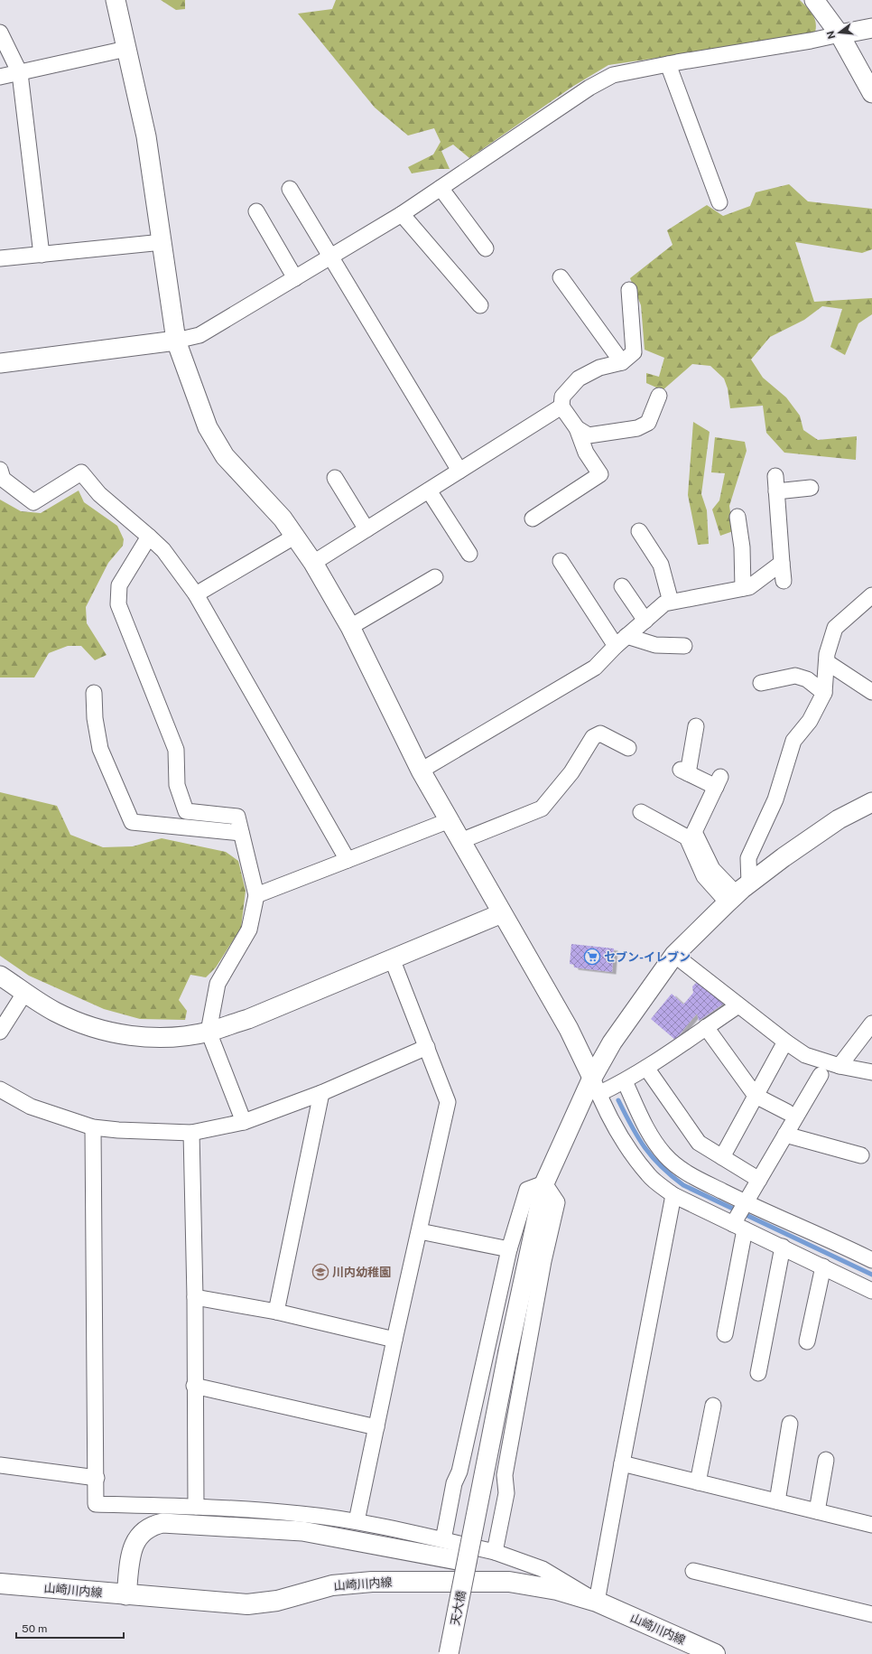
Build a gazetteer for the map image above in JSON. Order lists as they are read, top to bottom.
{
  "streets": {
    "main road": ["山崎川内線"],
    "street": ["天大橋"]
  },
  "places": {
    "supermarket": ["セブン-イレブン"],
    "school or university": ["川内幼稚園"]
  },
  "scale_bar": "50 m",
  "north": "left"
}
